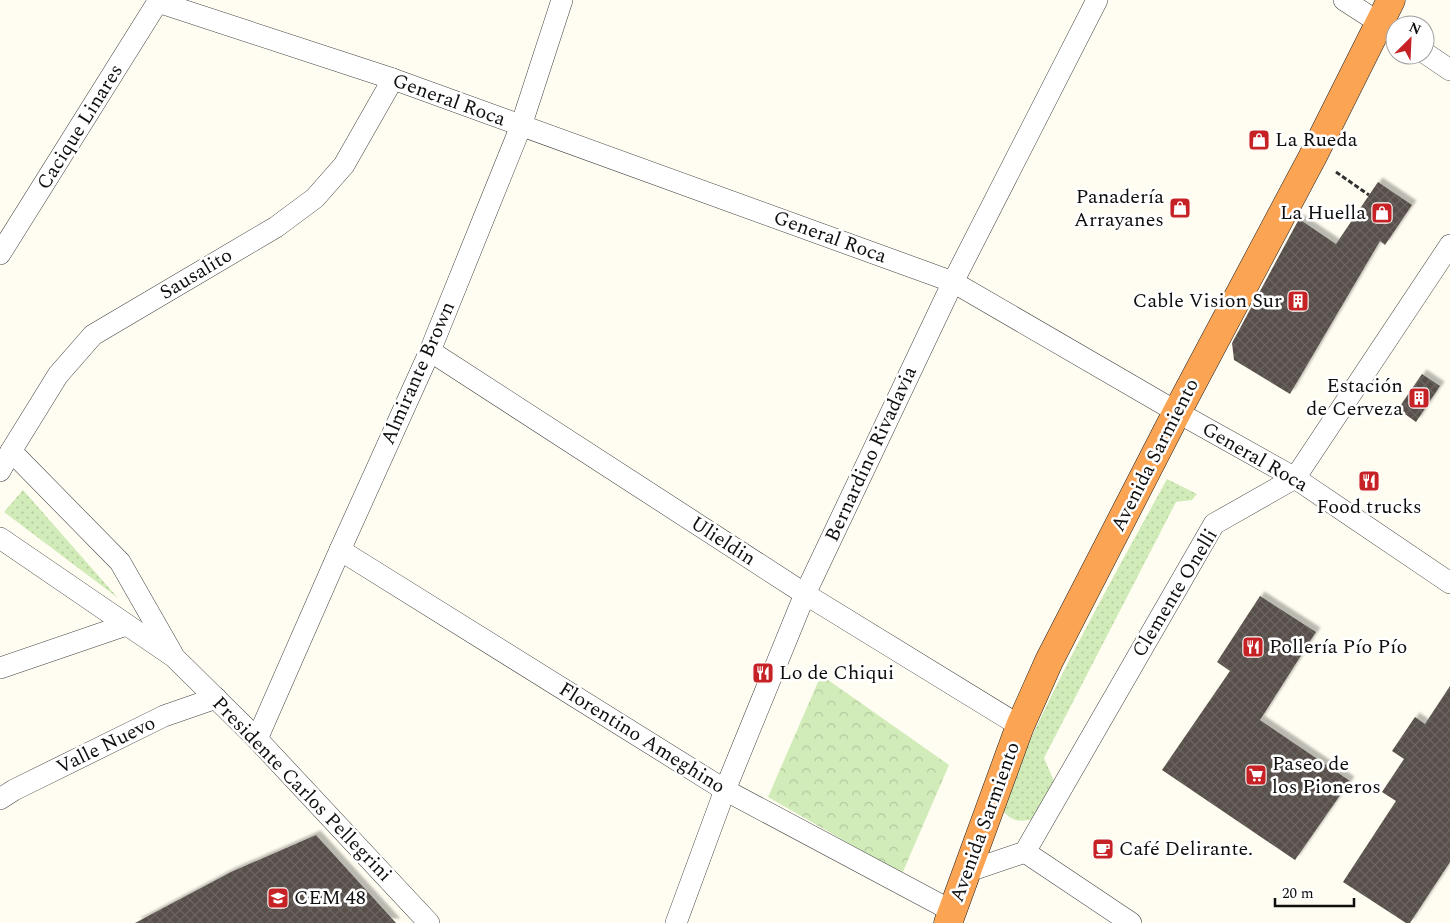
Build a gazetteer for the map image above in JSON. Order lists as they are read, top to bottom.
{
  "streets": {
    "highway": ["Avenida Sarmiento"],
    "street": [
      "General Roca",
      "Cacique Linares",
      "Sausalito",
      "Almirante Brown",
      "Bernardino Rivadavia",
      "Ulieldin",
      "Clemente Onelli",
      "Florentino Ameghino",
      "Valle Nuevo",
      "Presidente Carlos Pellegrini"
    ]
  },
  "crossings": [
    ["General Roca", "Cacique Linares"],
    ["General Roca", "Sausalito"],
    ["General Roca", "Almirante Brown"],
    ["General Roca", "Bernardino Rivadavia"],
    ["General Roca", "Avenida Sarmiento"],
    ["General Roca", "Clemente Onelli"],
    ["Sausalito", "Presidente Carlos Pellegrini"],
    ["Almirante Brown", "Ulieldin"],
    ["Almirante Brown", "Florentino Ameghino"],
    ["Almirante Brown", "Presidente Carlos Pellegrini"],
    ["Bernardino Rivadavia", "Ulieldin"],
    ["Bernardino Rivadavia", "Florentino Ameghino"],
    ["Avenida Sarmiento", "Ulieldin"],
    ["Avenida Sarmiento", "Florentino Ameghino"],
    ["Valle Nuevo", "Presidente Carlos Pellegrini"]
  ],
  "places": {
    "shop": ["La Rueda", "Panadería Arrayanes", "La Huella"],
    "building": ["Cable Vision Sur", "Estación de Cerveza"],
    "restaurant": ["Food trucks", "Pollería Pío Pío", "Lo de Chiqui"],
    "supermarket": ["Paseo de los Pioneros"],
    "cafe": ["Café Delirante."],
    "school or university": ["CEM 48"]
  },
  "scale_bar": "20 m",
  "north": "top right"
}
